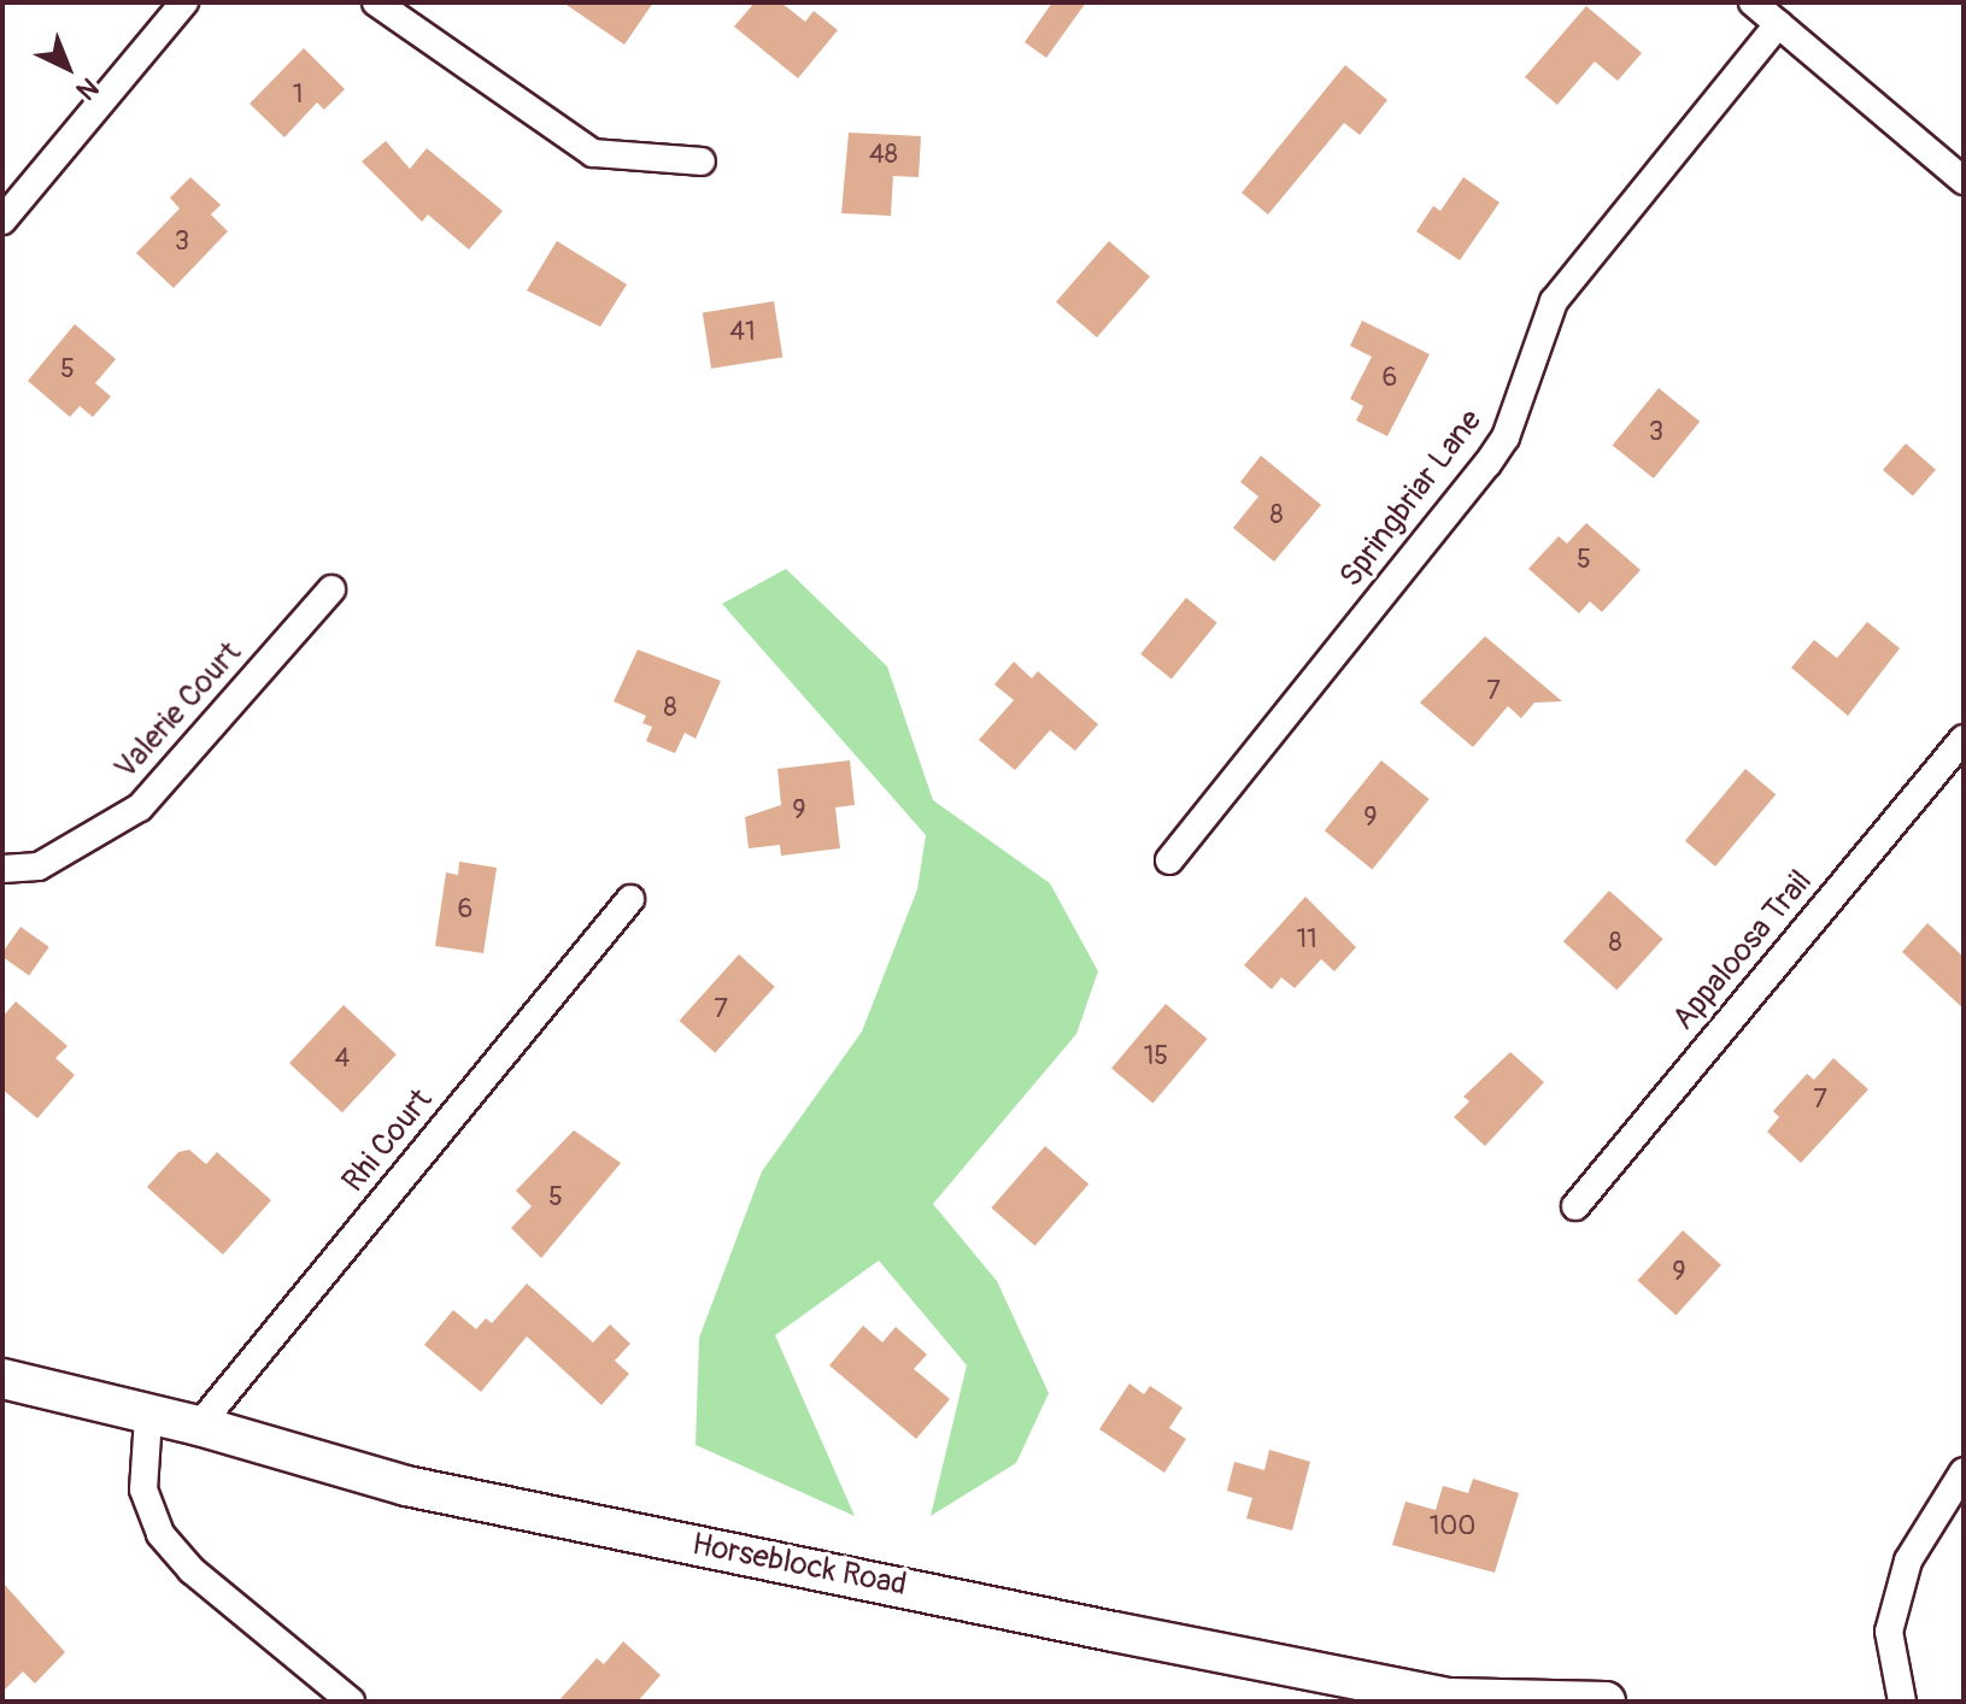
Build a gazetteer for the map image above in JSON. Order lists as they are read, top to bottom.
{
  "streets": {
    "street": [
      "Springbriar Lane",
      "Valerie Court",
      "Appaloosa Trail",
      "Rhi Court",
      "Horseblock Road"
    ]
  },
  "crossings": [
    ["Rhi Court", "Horseblock Road"]
  ],
  "house_numbers": [
    "1",
    "48",
    "3",
    "41",
    "5",
    "6",
    "3",
    "8",
    "5",
    "7",
    "8",
    "9",
    "9",
    "6",
    "11",
    "8",
    "7",
    "15",
    "4",
    "7",
    "5",
    "9",
    "100"
  ],
  "north": "bottom right"
}
